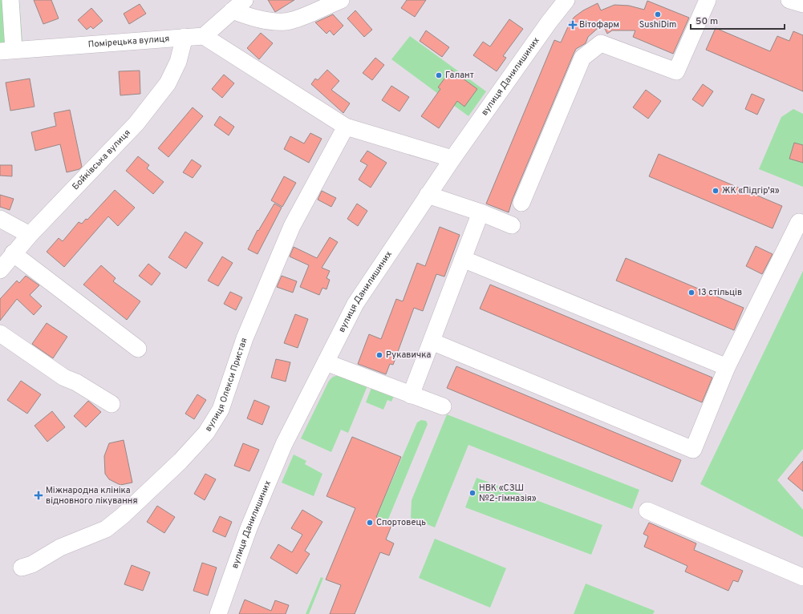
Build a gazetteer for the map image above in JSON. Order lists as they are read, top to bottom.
{
  "streets": {
    "street": [
      "Помірецька вулиця",
      "вулиця Данилишиних",
      "Бойківська вулиця",
      "вулиця Олекси Пристая"
    ]
  },
  "crossings": [
    ["Помірецька вулиця", "Бойківська вулиця"]
  ],
  "places": {
    "other": [
      "SushiDim",
      "Галант",
      "ЖК «Підгір'я»",
      "13 стільців",
      "Рукавичка",
      "НВК «СЗШ №2-гімназія»",
      "Спортовець"
    ],
    "health": ["Вітофарм", "Міжнародна клініка відновного лікування"]
  },
  "scale_bar": "50 m"
}
